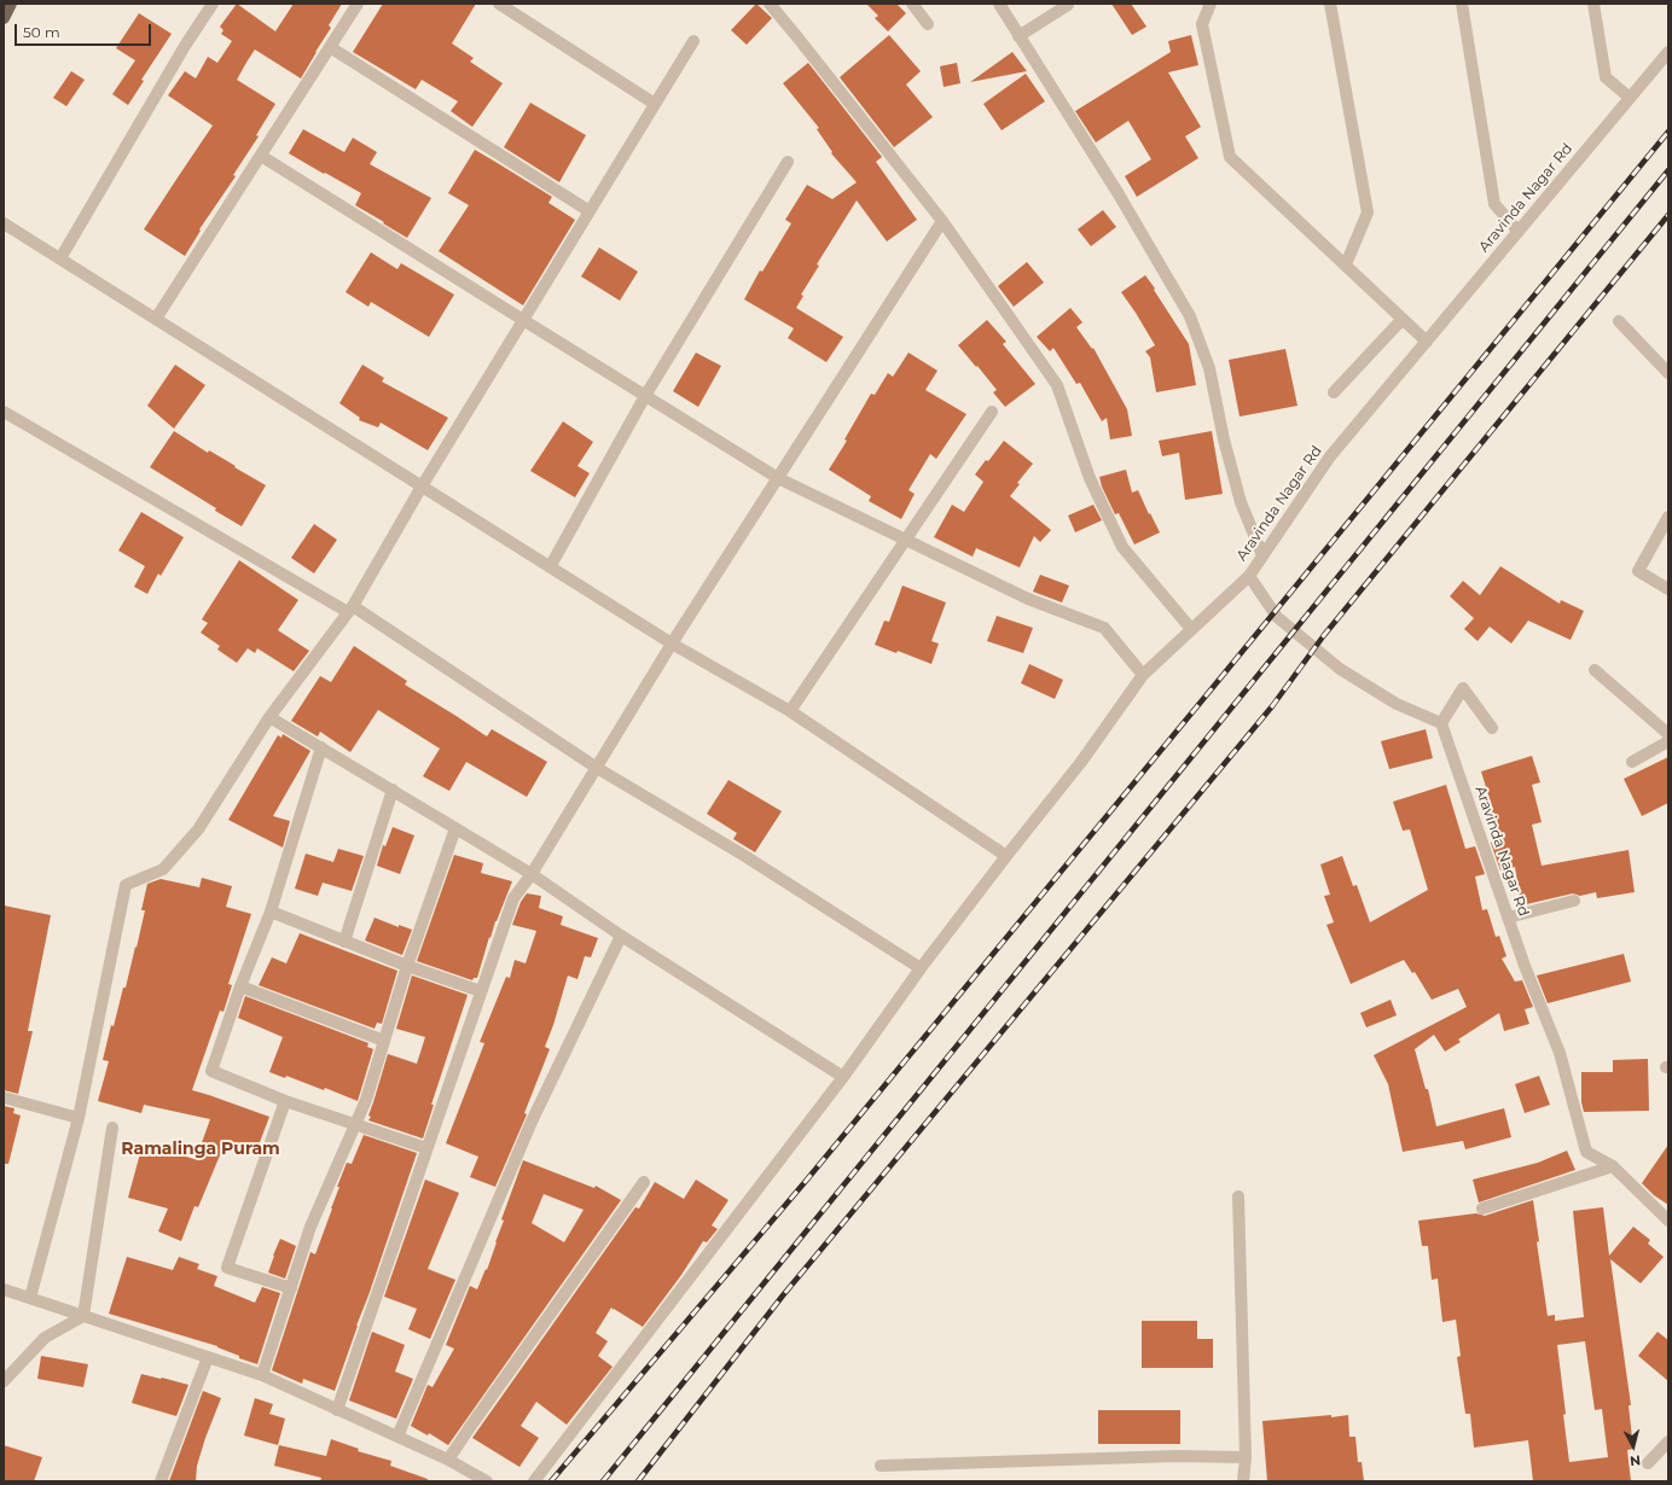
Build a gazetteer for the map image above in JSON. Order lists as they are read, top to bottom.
{
  "streets": {
    "street": ["Aravinda Nagar Rd"]
  },
  "districts": ["Ramalinga Puram"],
  "scale_bar": "50 m",
  "north": "bottom"
}
